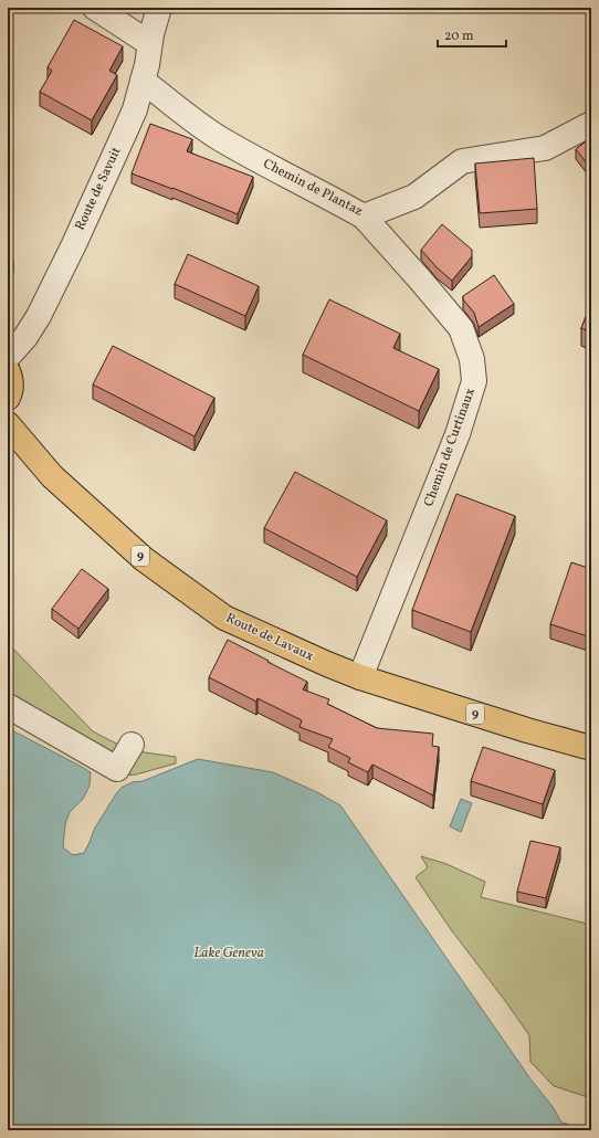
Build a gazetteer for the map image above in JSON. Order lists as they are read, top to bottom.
{
  "streets": {
    "main road": ["9", "Route de Lavaux"],
    "street": ["Chemin de Plantaz", "Route de Savuit", "Chemin de Curtinaux"]
  },
  "crossings": [
    ["Chemin de Plantaz", "Route de Savuit"],
    ["Chemin de Plantaz", "Chemin de Curtinaux"],
    ["Chemin de Curtinaux", "Route de Lavaux"]
  ],
  "water": ["Lake Geneva"],
  "scale_bar": "20 m"
}
